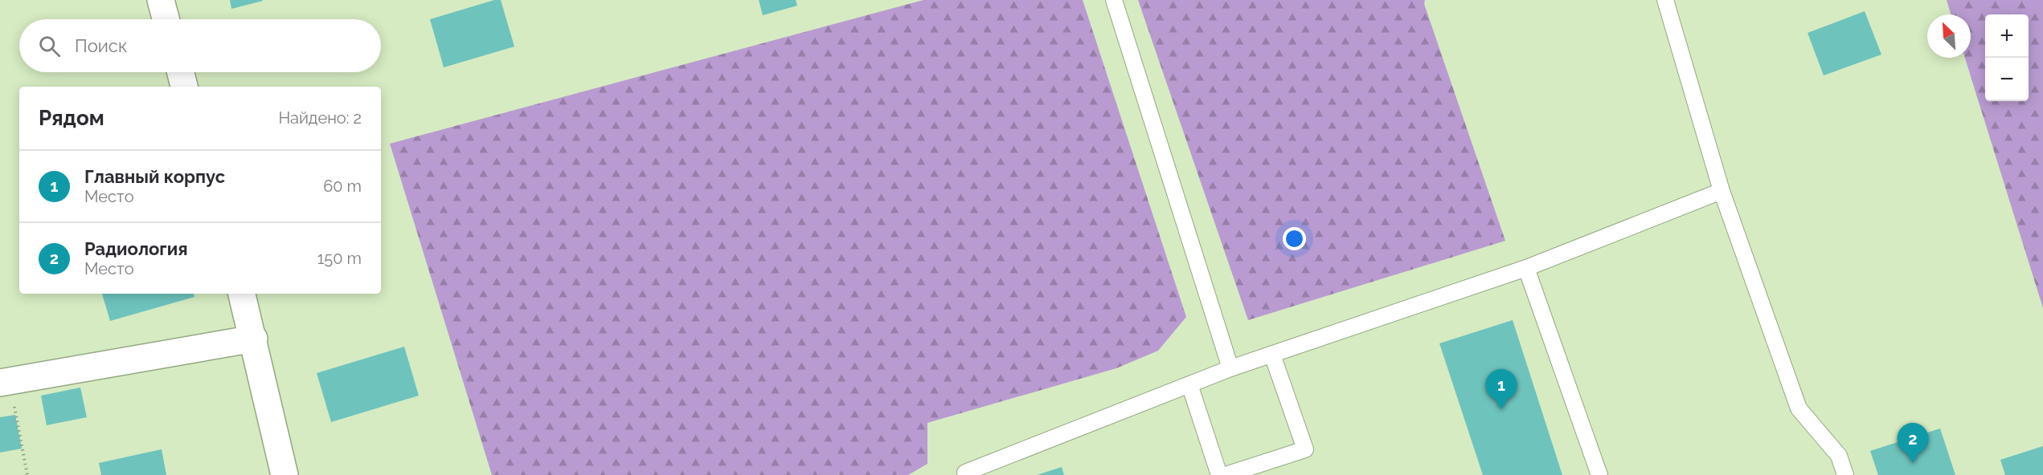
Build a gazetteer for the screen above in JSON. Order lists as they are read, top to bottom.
{
  "north": "top left",
  "page": {
    "map_buttons": ["+", "−"],
    "search": "Поиск",
    "heading": ["Рядом", "Найдено: 2"],
    "list": [
      {
        "mark": "1",
        "name": "Главный корпус",
        "note": "Место",
        "value": "60 m"
      },
      {
        "mark": "2",
        "name": "Радиология",
        "note": "Место",
        "value": "150 m"
      }
    ],
    "pins": ["1", "2"]
  }
}
